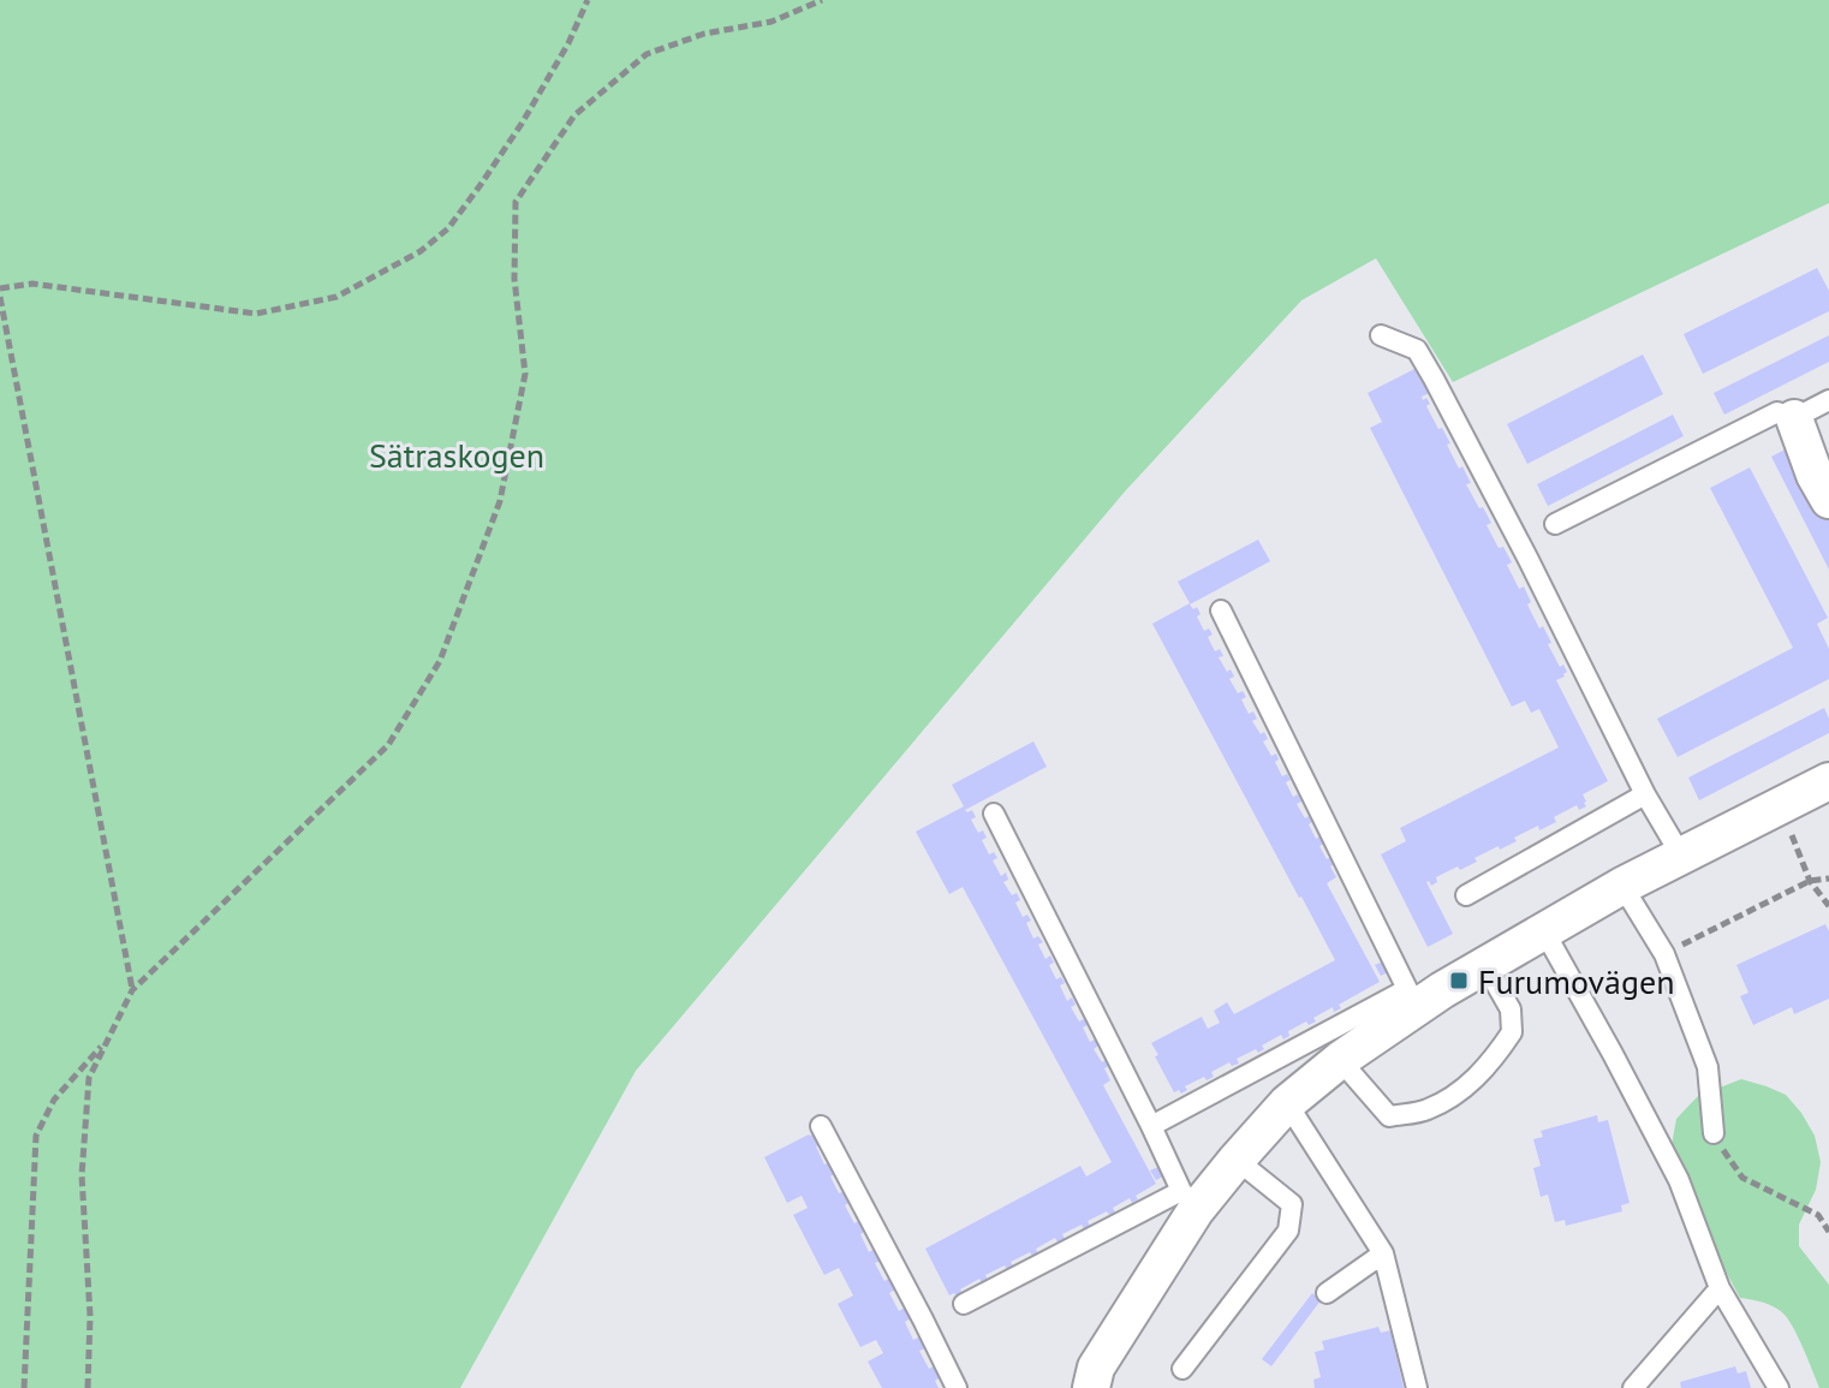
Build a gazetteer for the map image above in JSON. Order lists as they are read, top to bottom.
{
  "parks": ["Sätraskogen"],
  "places": {
    "transit": ["Furumovägen"]
  }
}
